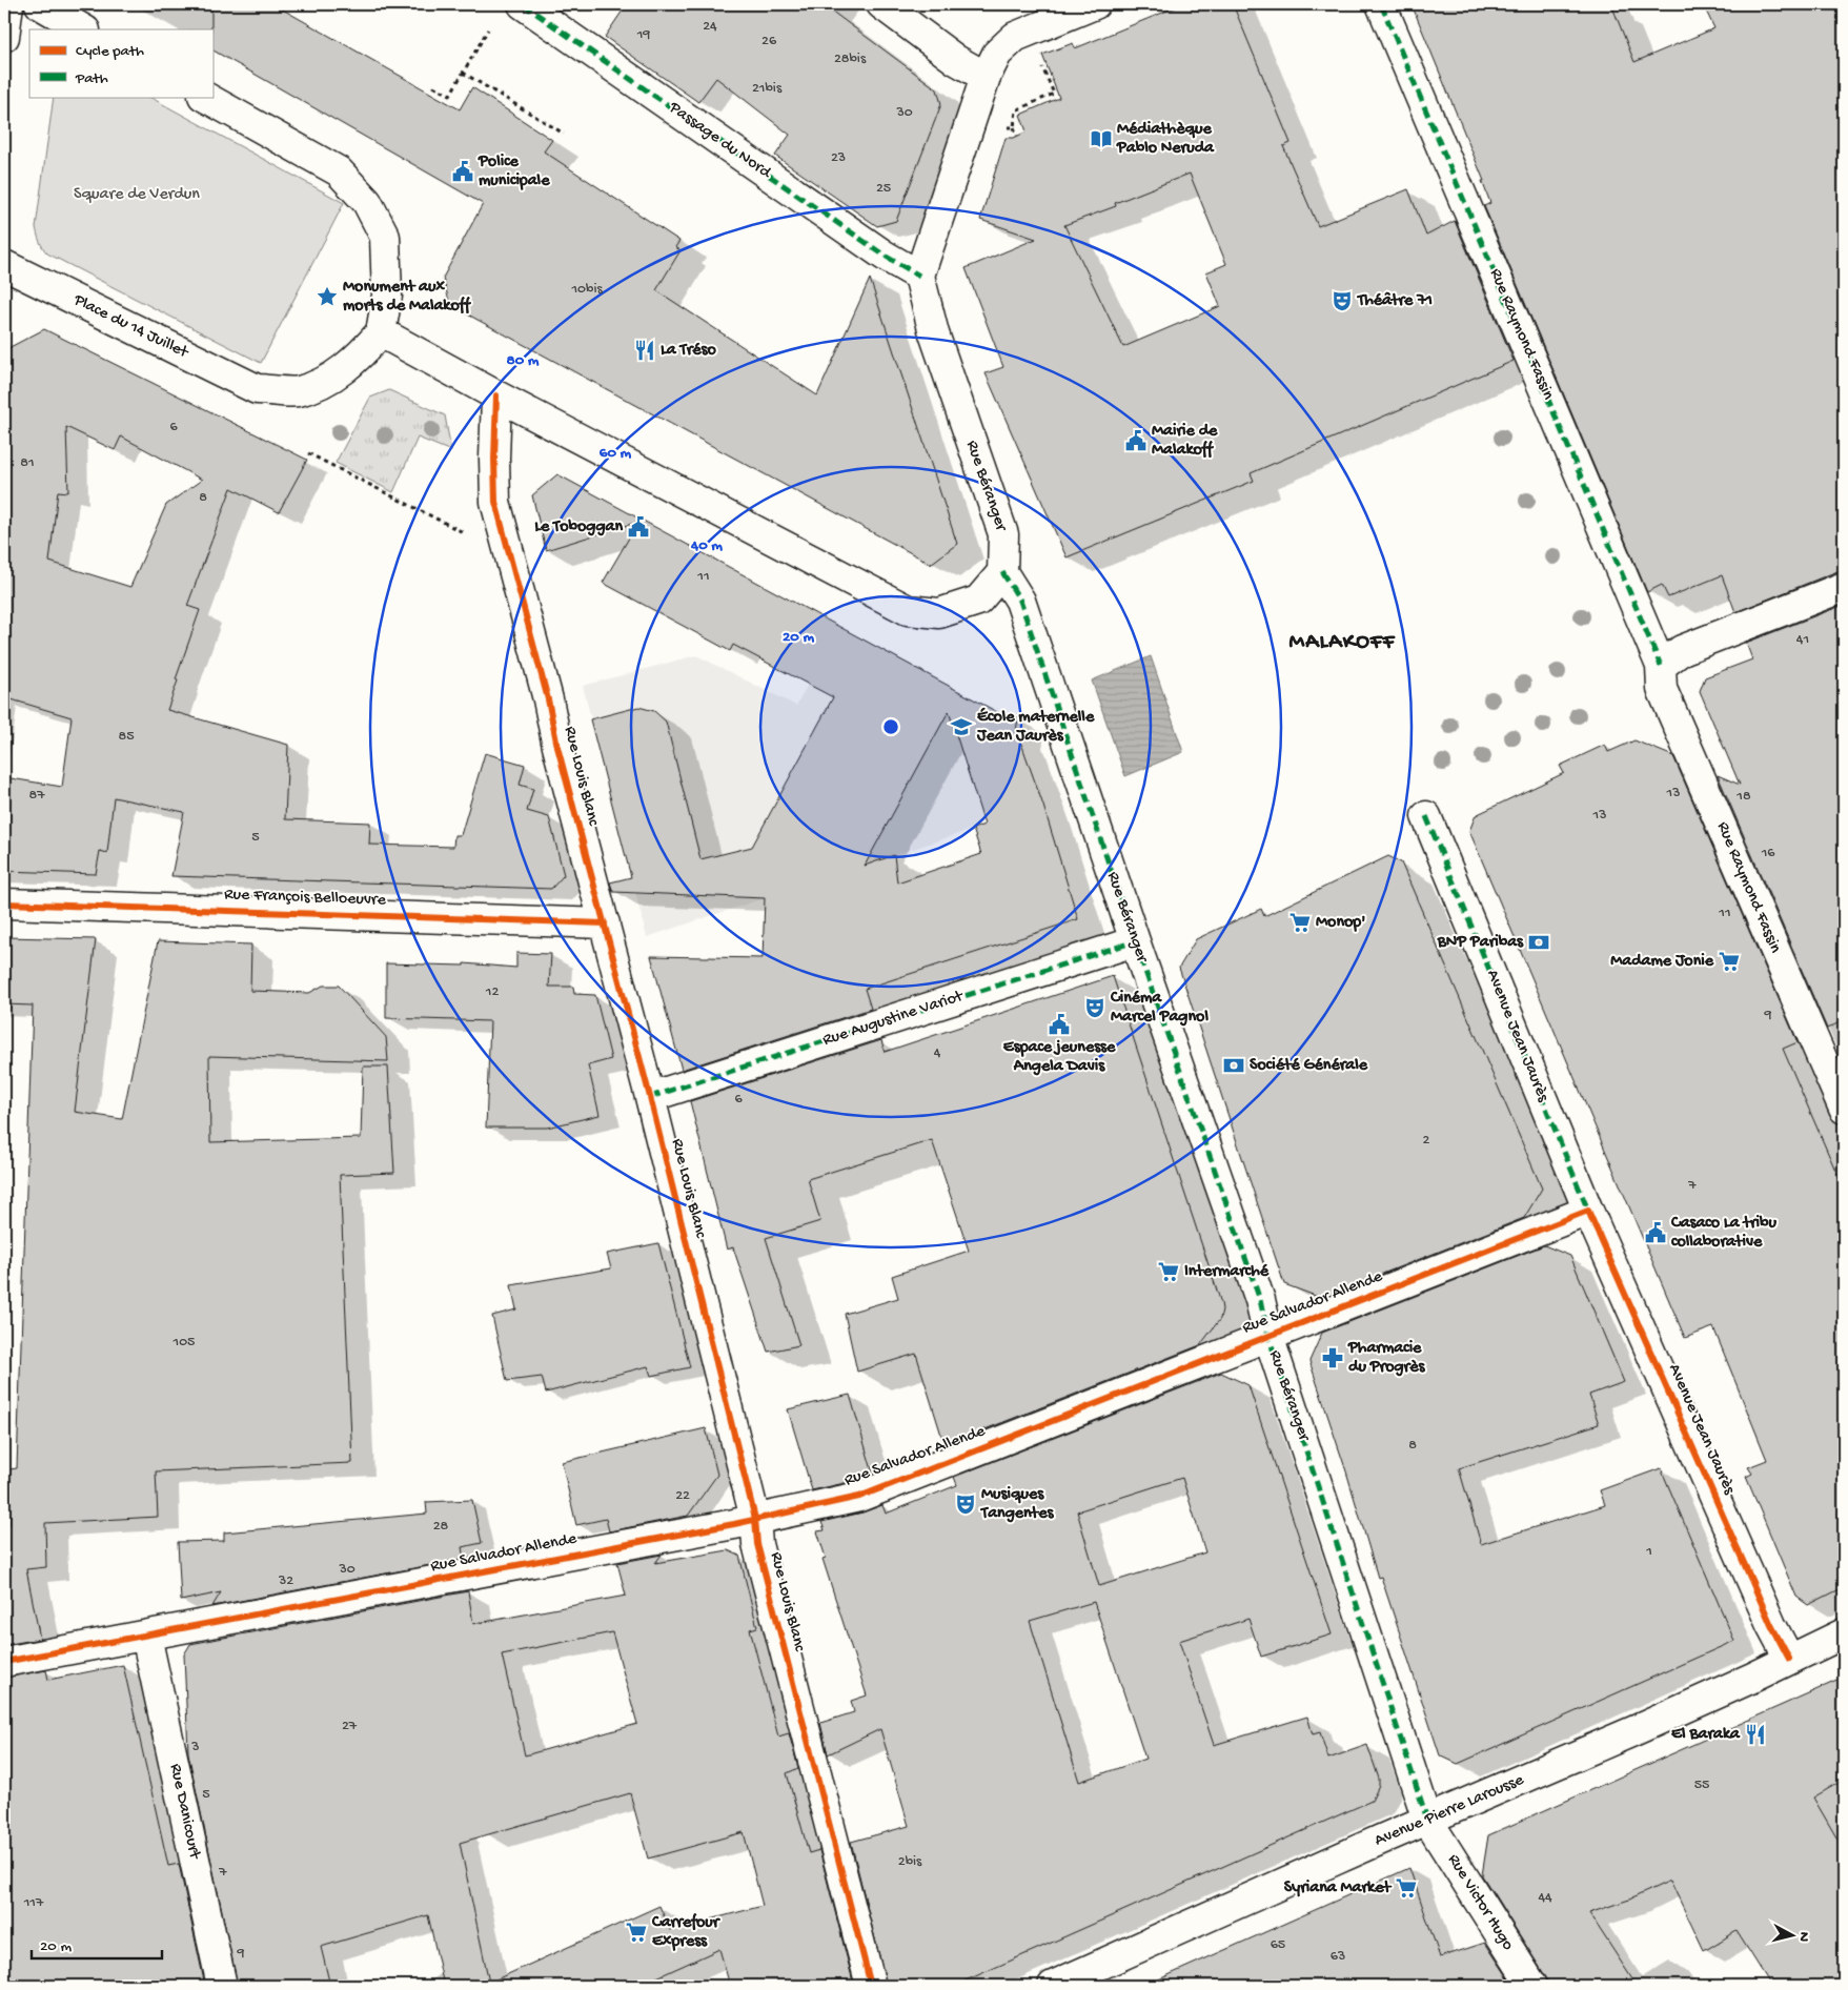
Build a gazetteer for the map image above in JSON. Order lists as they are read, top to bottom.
{
  "streets": {
    "street": [
      "Passage du Nord",
      "Place du 14 Juillet",
      "Rue Raymond Fassin",
      "Rue Béranger",
      "Rue Louis Blanc",
      "Rue François Belloeuvre",
      "Rue Augustine Variot",
      "Avenue Jean Jaurès",
      "Rue Salvador Allende",
      "Rue Danicourt",
      "Avenue Pierre Larousse",
      "Rue Victor Hugo"
    ]
  },
  "crossings": [
    ["Passage du Nord", "Rue Béranger"],
    ["Rue Béranger", "Rue Augustine Variot"],
    ["Rue Béranger", "Rue Salvador Allende"],
    ["Rue Béranger", "Avenue Pierre Larousse"],
    ["Rue Béranger", "Rue Victor Hugo"],
    ["Rue Louis Blanc", "Rue François Belloeuvre"],
    ["Rue Louis Blanc", "Rue Augustine Variot"],
    ["Rue Louis Blanc", "Rue Salvador Allende"],
    ["Avenue Jean Jaurès", "Rue Salvador Allende"],
    ["Avenue Jean Jaurès", "Avenue Pierre Larousse"],
    ["Rue Salvador Allende", "Rue Danicourt"],
    ["Avenue Pierre Larousse", "Rue Victor Hugo"]
  ],
  "districts": ["MALAKOFF"],
  "parks": ["Square de Verdun"],
  "places": {
    "library": ["Médiathèque Pablo Neruda"],
    "public building": [
      "Police municipale",
      "Mairie de Malakoff",
      "Le Toboggan",
      "Espace jeunesse Angela Davis",
      "Casaco La tribu collaborative"
    ],
    "place": ["Monument aux morts de Malakoff"],
    "theatre": ["Théâtre 71", "Cinéma Marcel Pagnol", "Musiques Tangentes"],
    "restaurant": ["La Tréso", "El Baraka"],
    "school or university": ["École maternelle Jean Jaurès"],
    "supermarket": [
      "Monop'",
      "Madame Jonie",
      "Intermarché",
      "Syriana Market",
      "Carrefour Express"
    ],
    "bank": ["BNP Paribas", "Société Générale"],
    "pharmacy": ["Pharmacie du Progrès"]
  },
  "house_numbers": [
    "24",
    "19",
    "26",
    "28bis",
    "21bis",
    "30",
    "23",
    "25",
    "10bis",
    "6",
    "81",
    "8",
    "11",
    "41",
    "85",
    "13",
    "87",
    "18",
    "13",
    "5",
    "16",
    "11",
    "12",
    "9",
    "4",
    "6",
    "2",
    "7",
    "105",
    "8",
    "22",
    "28",
    "1",
    "30",
    "32",
    "27",
    "3",
    "55",
    "5",
    "2bis",
    "7",
    "44",
    "117",
    "65",
    "9",
    "63"
  ],
  "legend": ["Cycle path", "Path"],
  "scale_bar": "20 m",
  "north": "right",
  "rings": [
    "80 m",
    "60 m",
    "40 m",
    "20 m"
  ]
}
